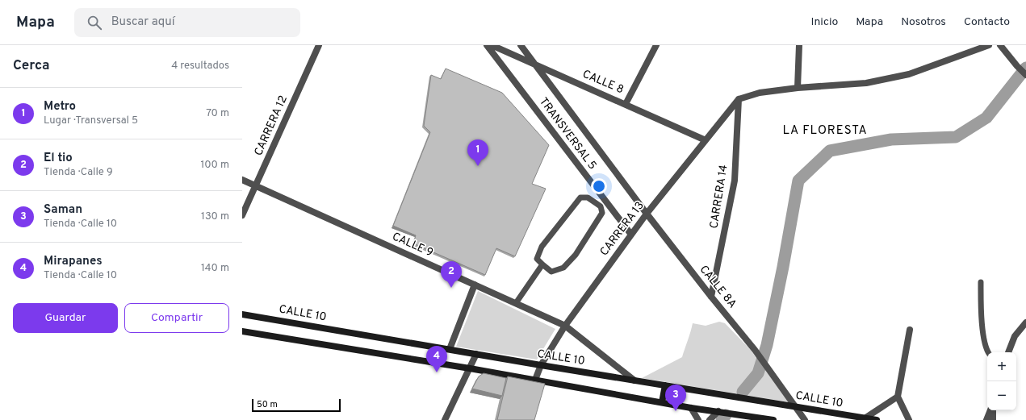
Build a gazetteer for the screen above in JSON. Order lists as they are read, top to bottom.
{
  "streets": {
    "main road": ["CALLE 10"],
    "street": [
      "CALLE 8",
      "CARRERA 12",
      "TRANSVERSAL 5",
      "CARRERA 14",
      "CARRERA 13",
      "CALLE 9",
      "CALLE 8A"
    ]
  },
  "crossings": [
    ["CALLE 8", "TRANSVERSAL 5"],
    ["CALLE 8", "CARRERA 13"],
    ["CARRERA 12", "CALLE 9"],
    ["TRANSVERSAL 5", "CARRERA 13"],
    ["TRANSVERSAL 5", "CALLE 8A"],
    ["CARRERA 14", "CARRERA 13"],
    ["CARRERA 14", "CALLE 8A"],
    ["CARRERA 13", "CALLE 9"],
    ["CARRERA 13", "CALLE 8A"],
    ["CARRERA 13", "CALLE 10"],
    ["CALLE 9", "CALLE 10"],
    ["CALLE 8A", "CALLE 10"]
  ],
  "districts": ["LA FLORESTA"],
  "scale_bar": "50 m",
  "page": {
    "header": "Mapa",
    "search": "Buscar aquí",
    "nav": [
      "Inicio",
      "Mapa",
      "Nosotros",
      "Contacto"
    ],
    "heading": ["Cerca", "4 resultados"],
    "list": [
      {
        "mark": "1",
        "name": "Metro",
        "note": "Lugar · Transversal 5",
        "value": "70 m"
      },
      {
        "mark": "2",
        "name": "El tio",
        "note": "Tienda · Calle 9",
        "value": "100 m"
      },
      {
        "mark": "3",
        "name": "Saman",
        "note": "Tienda · Calle 10",
        "value": "130 m"
      },
      {
        "mark": "4",
        "name": "Mirapanes",
        "note": "Tienda · Calle 10",
        "value": "140 m"
      }
    ],
    "pins": [
      "1",
      "2",
      "4",
      "3"
    ],
    "buttons": ["Guardar", "Compartir"],
    "map_buttons": ["+", "−"],
    "scale": "50 m"
  }
}
